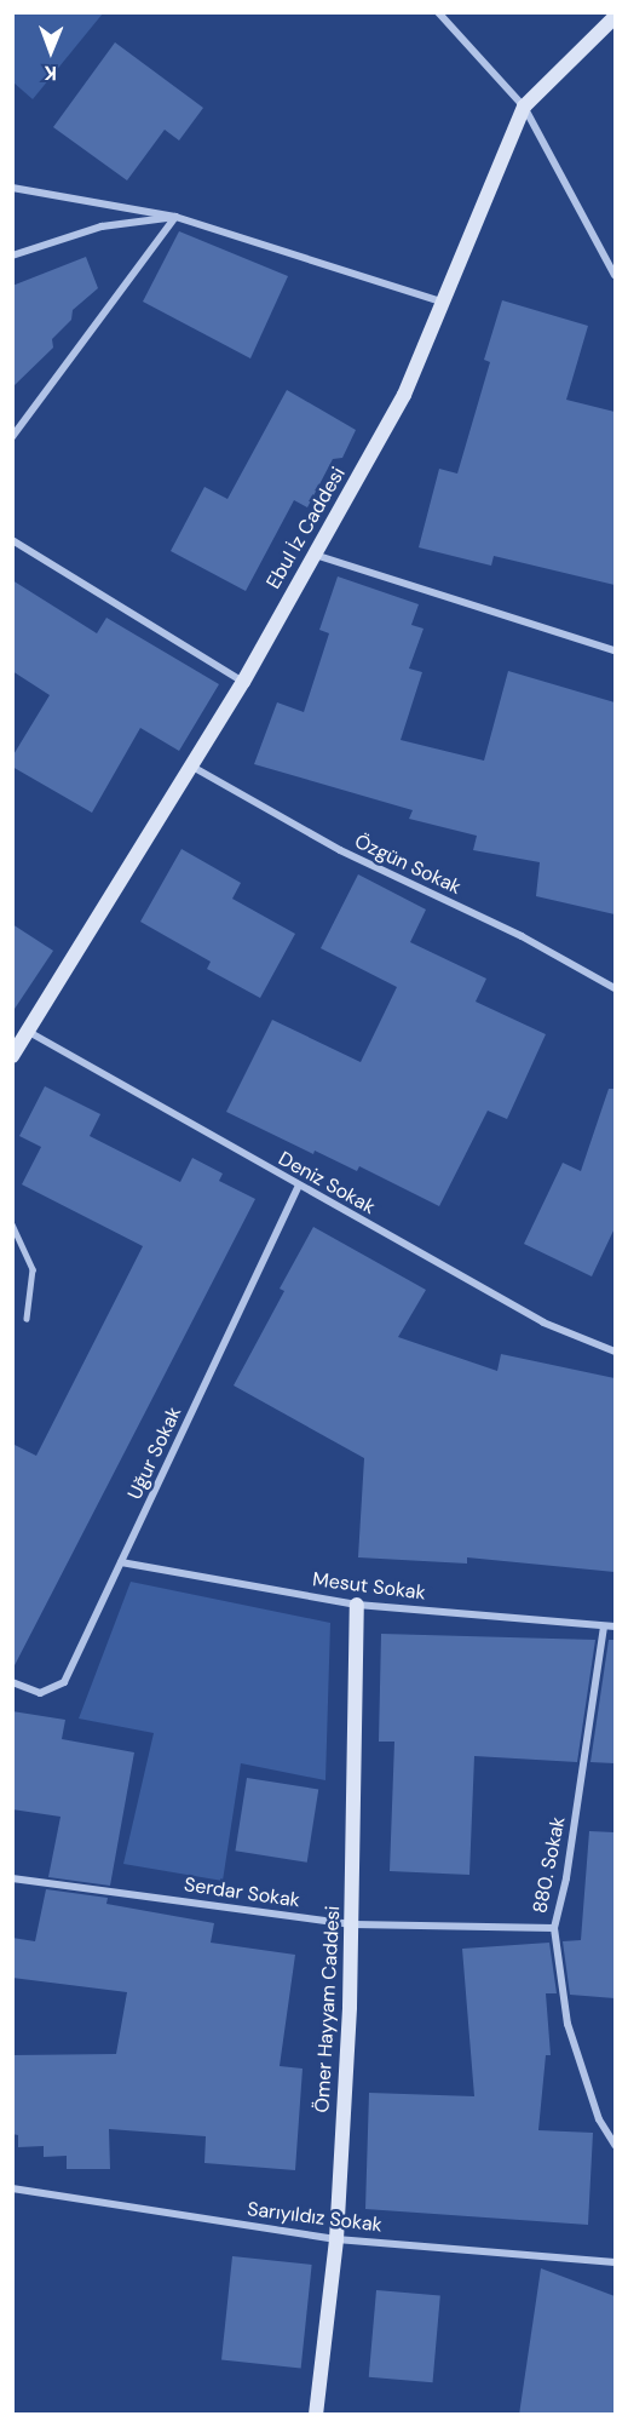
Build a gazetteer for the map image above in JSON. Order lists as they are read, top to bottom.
{
  "streets": {
    "street": [
      "Ebul İz Caddesi",
      "Özgün Sokak",
      "Deniz Sokak",
      "Uğur Sokak",
      "Mesut Sokak",
      "880. Sokak",
      "Serdar Sokak",
      "Ömer Hayyam Caddesi",
      "Sarıyıldız Sokak"
    ]
  },
  "crossings": [
    ["Ebul İz Caddesi", "Özgün Sokak"],
    ["Ebul İz Caddesi", "Deniz Sokak"],
    ["Deniz Sokak", "Uğur Sokak"],
    ["Uğur Sokak", "Mesut Sokak"],
    ["Mesut Sokak", "880. Sokak"],
    ["Mesut Sokak", "Ömer Hayyam Caddesi"],
    ["880. Sokak", "Serdar Sokak"],
    ["Serdar Sokak", "Ömer Hayyam Caddesi"],
    ["Ömer Hayyam Caddesi", "Sarıyıldız Sokak"]
  ],
  "north": "bottom"
}
